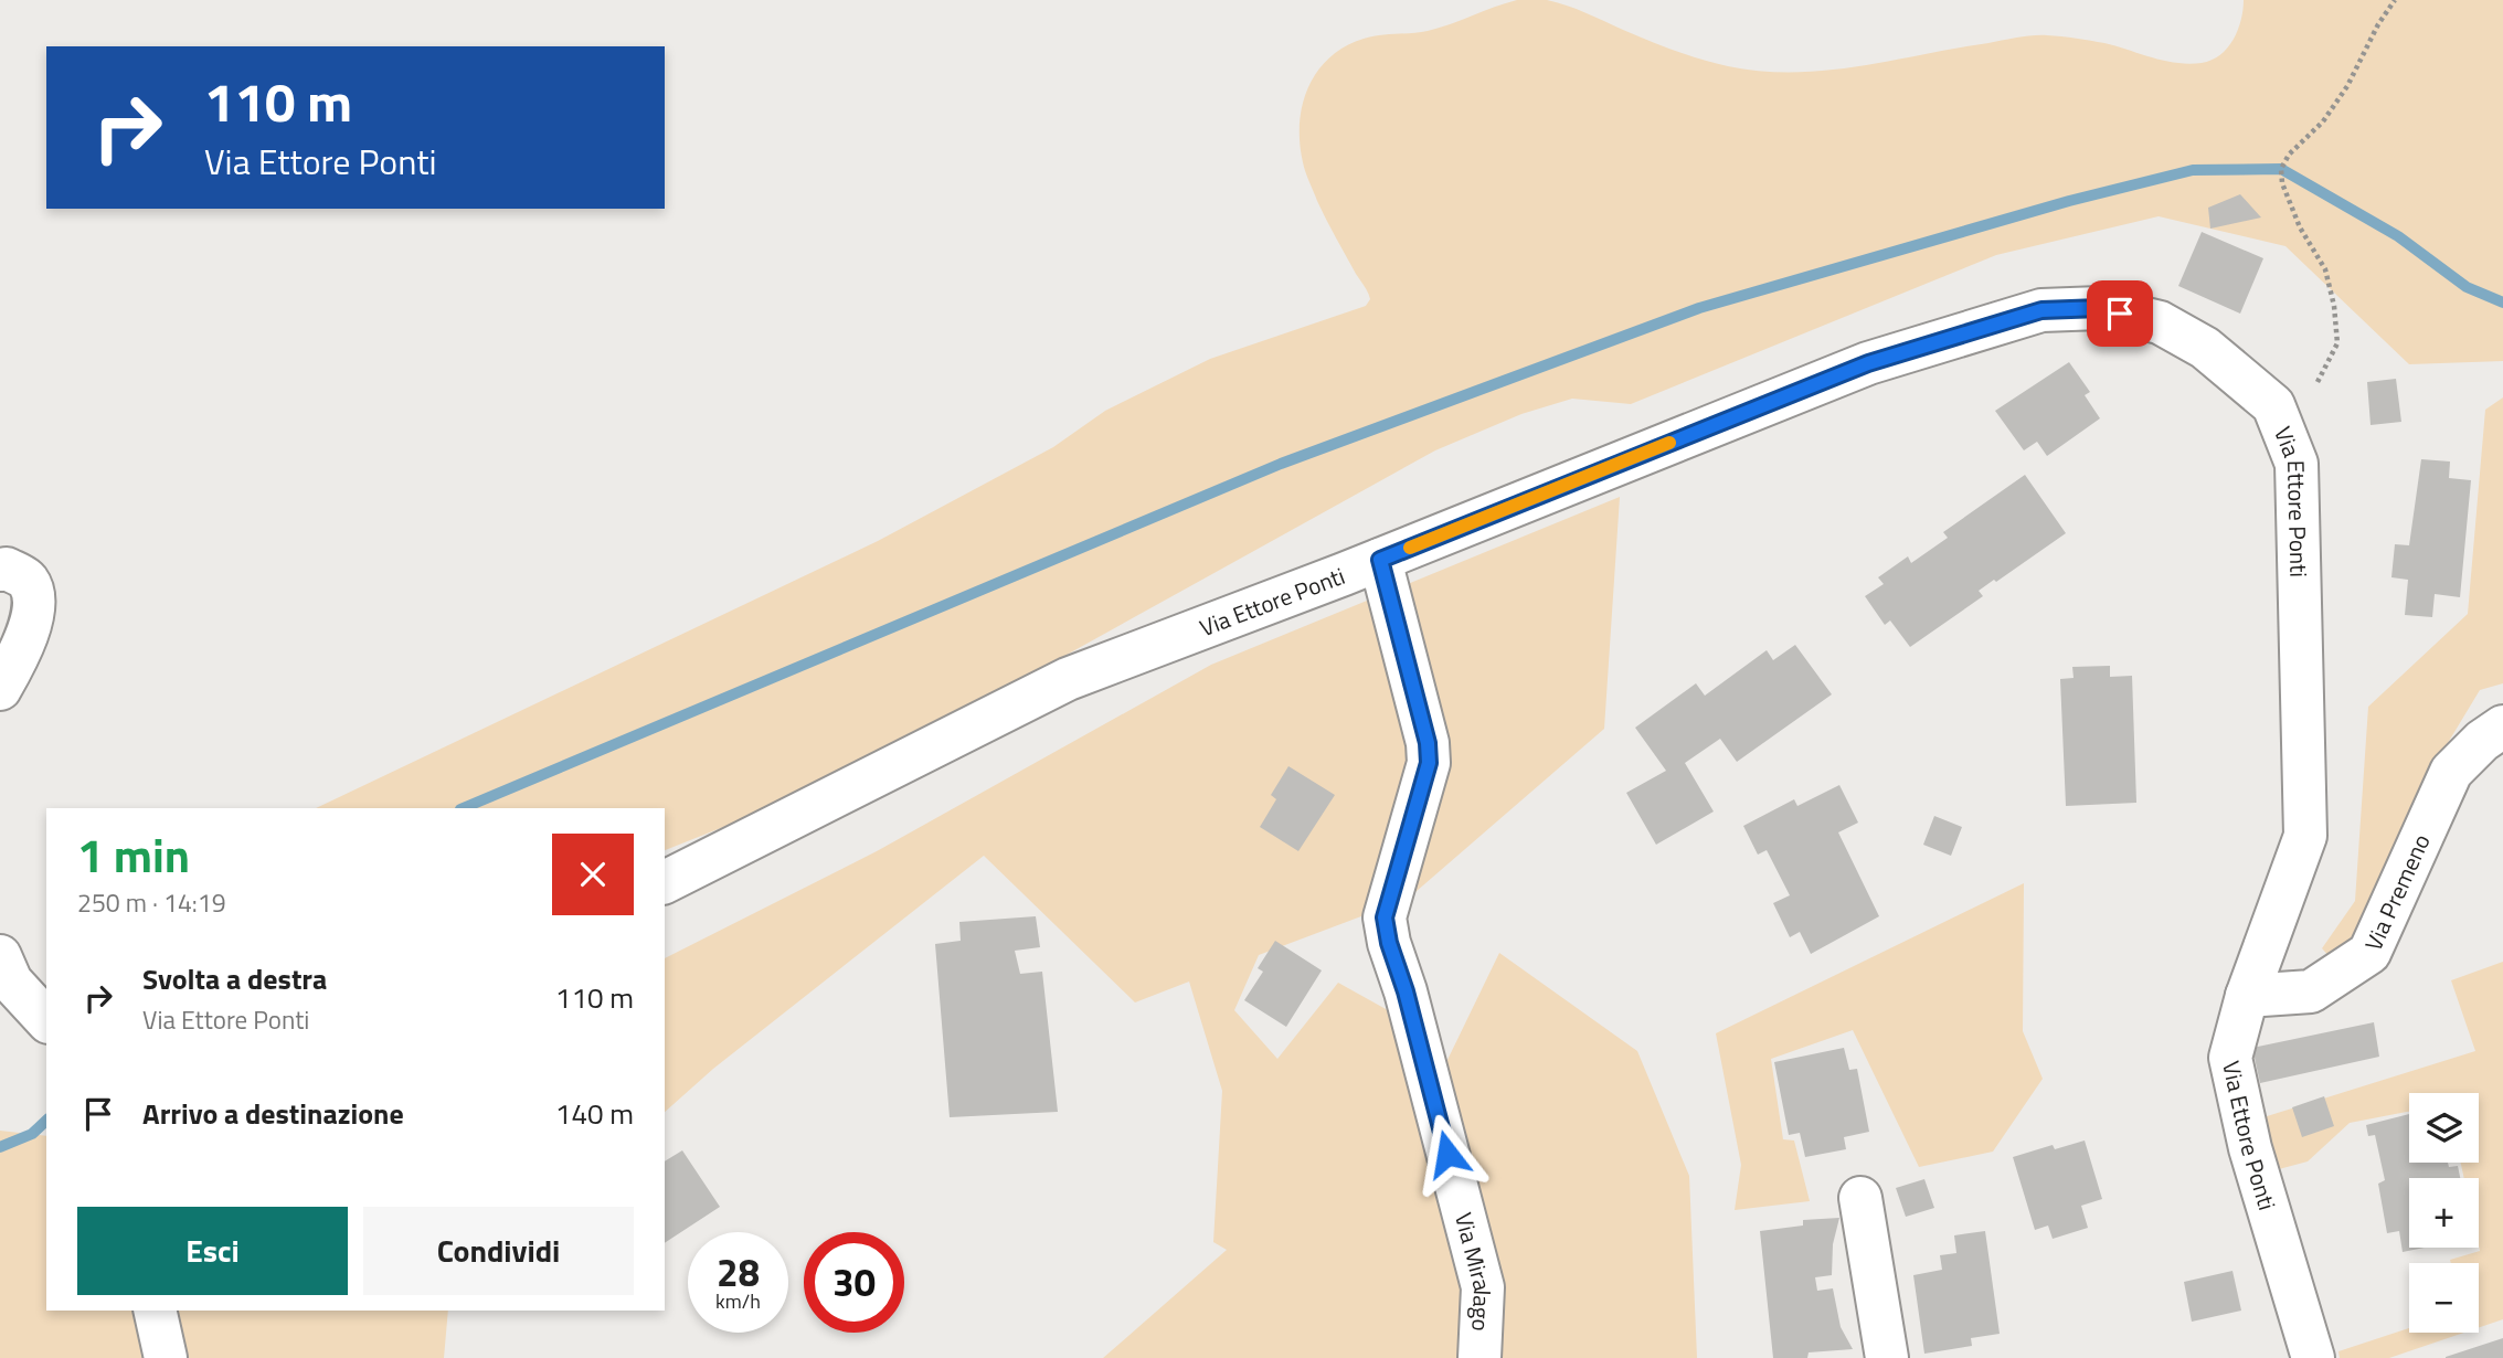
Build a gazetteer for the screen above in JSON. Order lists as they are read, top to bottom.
{
  "streets": {
    "street": ["Via Ettore Ponti", "Via Premeno", "Via Miralago"]
  },
  "crossings": [
    ["Via Ettore Ponti", "Via Premeno"],
    ["Via Ettore Ponti", "Via Miralago"]
  ],
  "page": {
    "turn": ["110 m", "Via Ettore Ponti"],
    "heading": ["1 min", "250 m · 14:19"],
    "list": [
      {
        "name": "Svolta a destra",
        "note": "Via Ettore Ponti",
        "value": "110 m"
      },
      {
        "name": "Arrivo a destinazione",
        "value": "140 m"
      }
    ],
    "map_buttons": ["+", "−"],
    "buttons": ["Esci", "Condividi"],
    "speed": "28 km/h",
    "limit": "30"
  }
}
